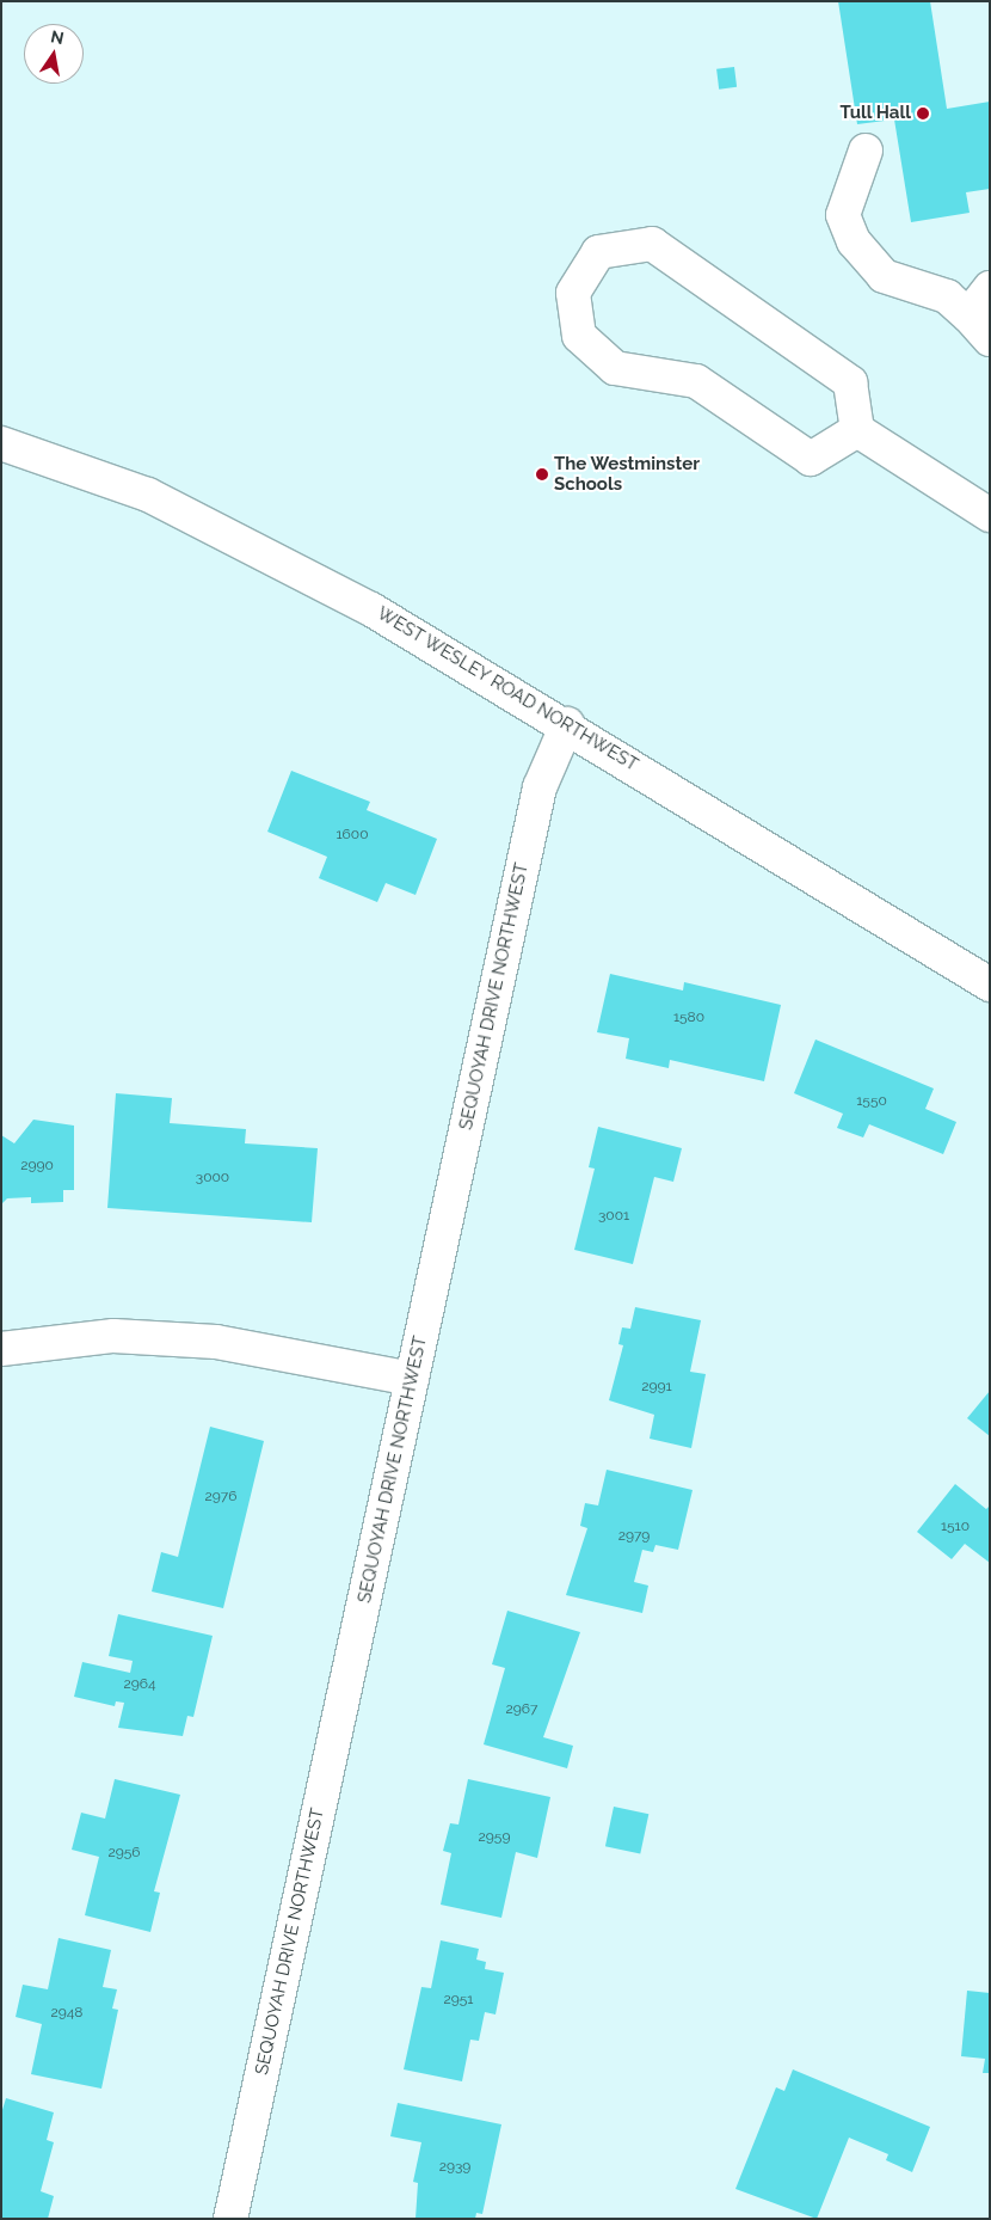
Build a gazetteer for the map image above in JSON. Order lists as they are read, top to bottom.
{
  "streets": {
    "street": ["WEST WESLEY ROAD NORTHWEST", "SEQUOYAH DRIVE NORTHWEST"]
  },
  "crossings": [
    ["WEST WESLEY ROAD NORTHWEST", "SEQUOYAH DRIVE NORTHWEST"]
  ],
  "places": ["Tull Hall", "The Westminster Schools"],
  "house_numbers": [
    "1600",
    "1580",
    "1550",
    "2990",
    "3000",
    "3001",
    "2991",
    "2976",
    "1510",
    "2979",
    "2964",
    "2967",
    "2959",
    "2956",
    "2951",
    "2948",
    "2939"
  ],
  "north": "top"
}
